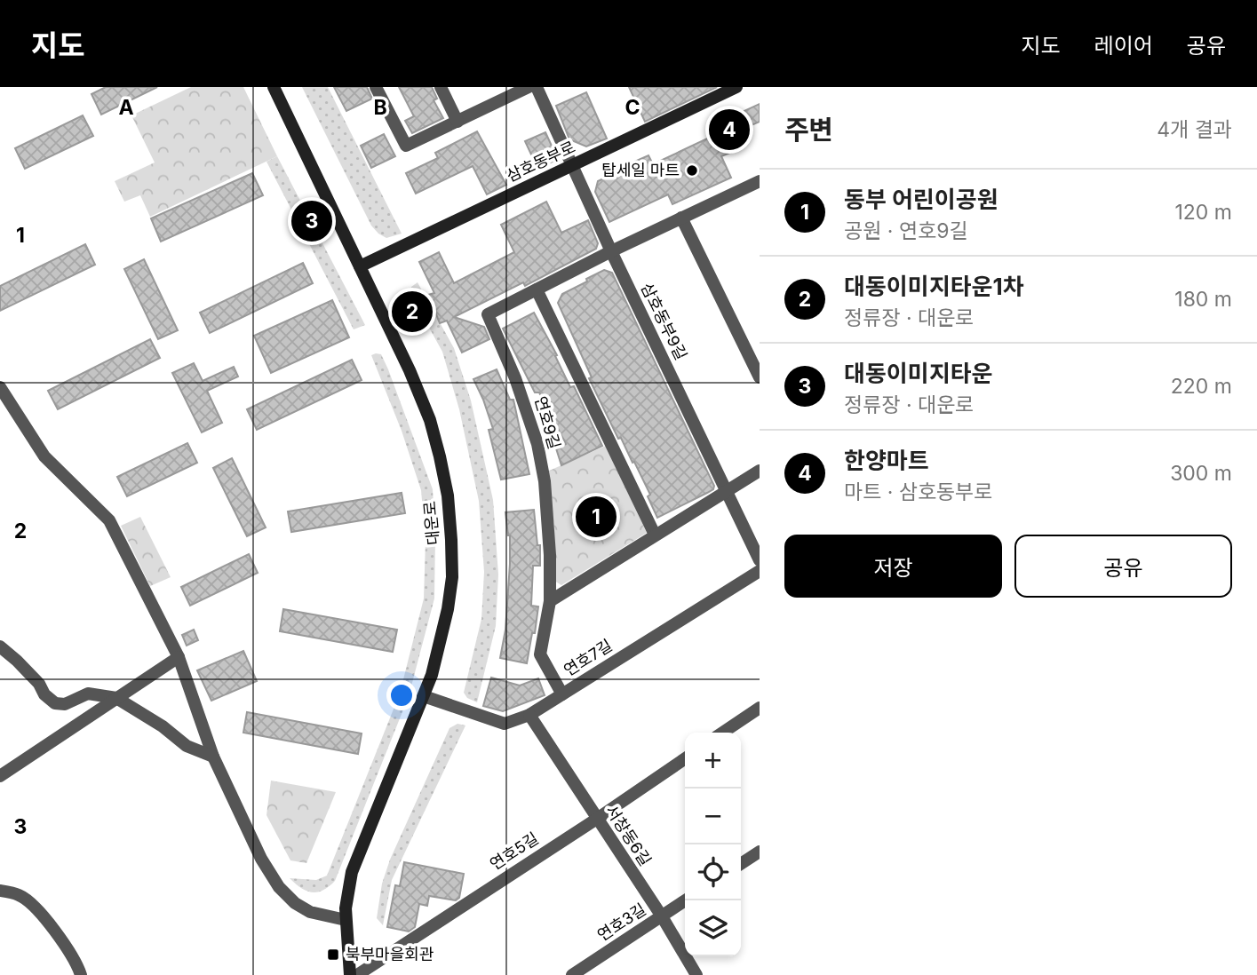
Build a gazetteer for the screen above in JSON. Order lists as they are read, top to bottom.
{
  "streets": {
    "street": [
      "삼호동부로",
      "삼호동부9길",
      "연호9길",
      "대운로",
      "연호7길",
      "서창동6길",
      "연호5길",
      "연호3길"
    ]
  },
  "crossings": [
    ["삼호동부로", "삼호동부9길"],
    ["삼호동부로", "대운로"],
    ["삼호동부9길", "연호9길"],
    ["연호9길", "연호7길"],
    ["대운로", "연호7길"],
    ["연호7길", "서창동6길"],
    ["서창동6길", "연호5길"],
    ["서창동6길", "연호3길"]
  ],
  "places": {
    "other": ["탑세일 마트"],
    "transit": ["북부마을회관"]
  },
  "page": {
    "header": "지도",
    "nav": ["지도", "레이어", "공유"],
    "heading": ["주변", "4개 결과"],
    "pins": [
      "4",
      "3",
      "2",
      "1"
    ],
    "list": [
      {
        "mark": "1",
        "name": "동부 어린이공원",
        "note": "공원 · 연호9길",
        "value": "120 m"
      },
      {
        "mark": "2",
        "name": "대동이미지타운1차",
        "note": "정류장 · 대운로",
        "value": "180 m"
      },
      {
        "mark": "3",
        "name": "대동이미지타운",
        "note": "정류장 · 대운로",
        "value": "220 m"
      },
      {
        "mark": "4",
        "name": "한양마트",
        "note": "마트 · 삼호동부로",
        "value": "300 m"
      }
    ],
    "buttons": ["저장", "공유"],
    "map_buttons": ["+", "−"]
  },
  "grid": {
    "columns": ["A", "B", "C"],
    "rows": ["1", "2", "3"]
  }
}
